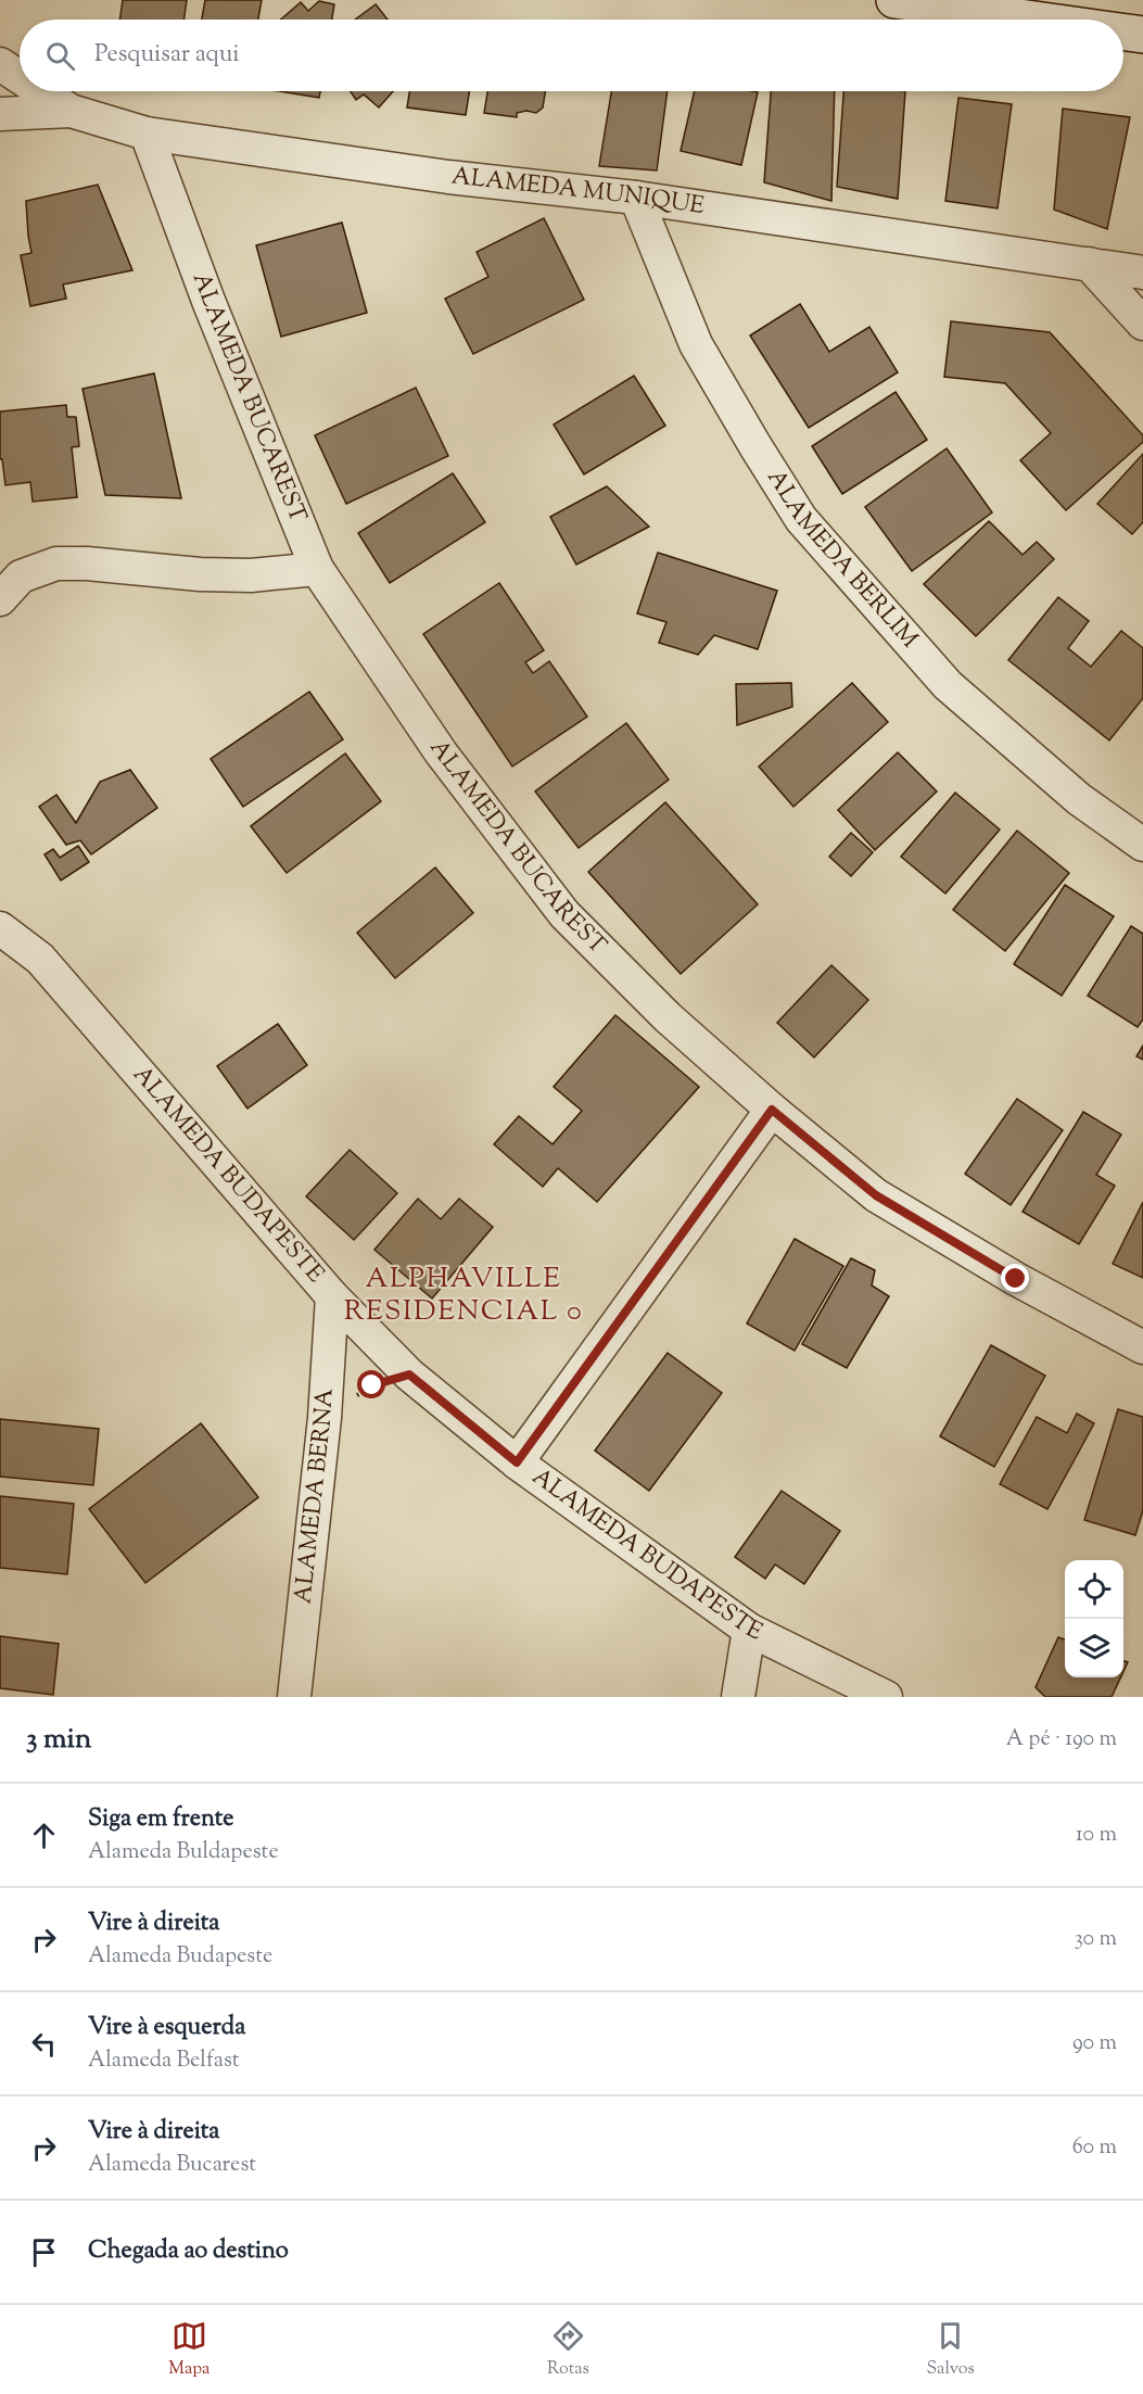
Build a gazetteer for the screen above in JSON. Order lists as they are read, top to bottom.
{
  "streets": {
    "street": [
      "ALAMEDA MUNIQUE",
      "ALAMEDA BUCAREST",
      "ALAMEDA BERLIM",
      "ALAMEDA BUDAPESTE",
      "ALAMEDA BERNA"
    ]
  },
  "crossings": [
    ["ALAMEDA MUNIQUE", "ALAMEDA BUCAREST"],
    ["ALAMEDA MUNIQUE", "ALAMEDA BERLIM"],
    ["ALAMEDA BUDAPESTE", "ALAMEDA BERNA"]
  ],
  "districts": ["ALPHAVILLE RESIDENCIAL 0"],
  "page": {
    "search": "Pesquisar aqui",
    "heading": ["3 min", "A pé · 190 m"],
    "list": [
      ["Siga em frente", "Alameda Buldapeste", "10 m"],
      ["Vire à direita", "Alameda Budapeste", "30 m"],
      ["Vire à esquerda", "Alameda Belfast", "90 m"],
      ["Vire à direita", "Alameda Bucarest", "60 m"],
      "Chegada ao destino"
    ],
    "nav": ["Mapa", "Rotas", "Salvos"]
  }
}
